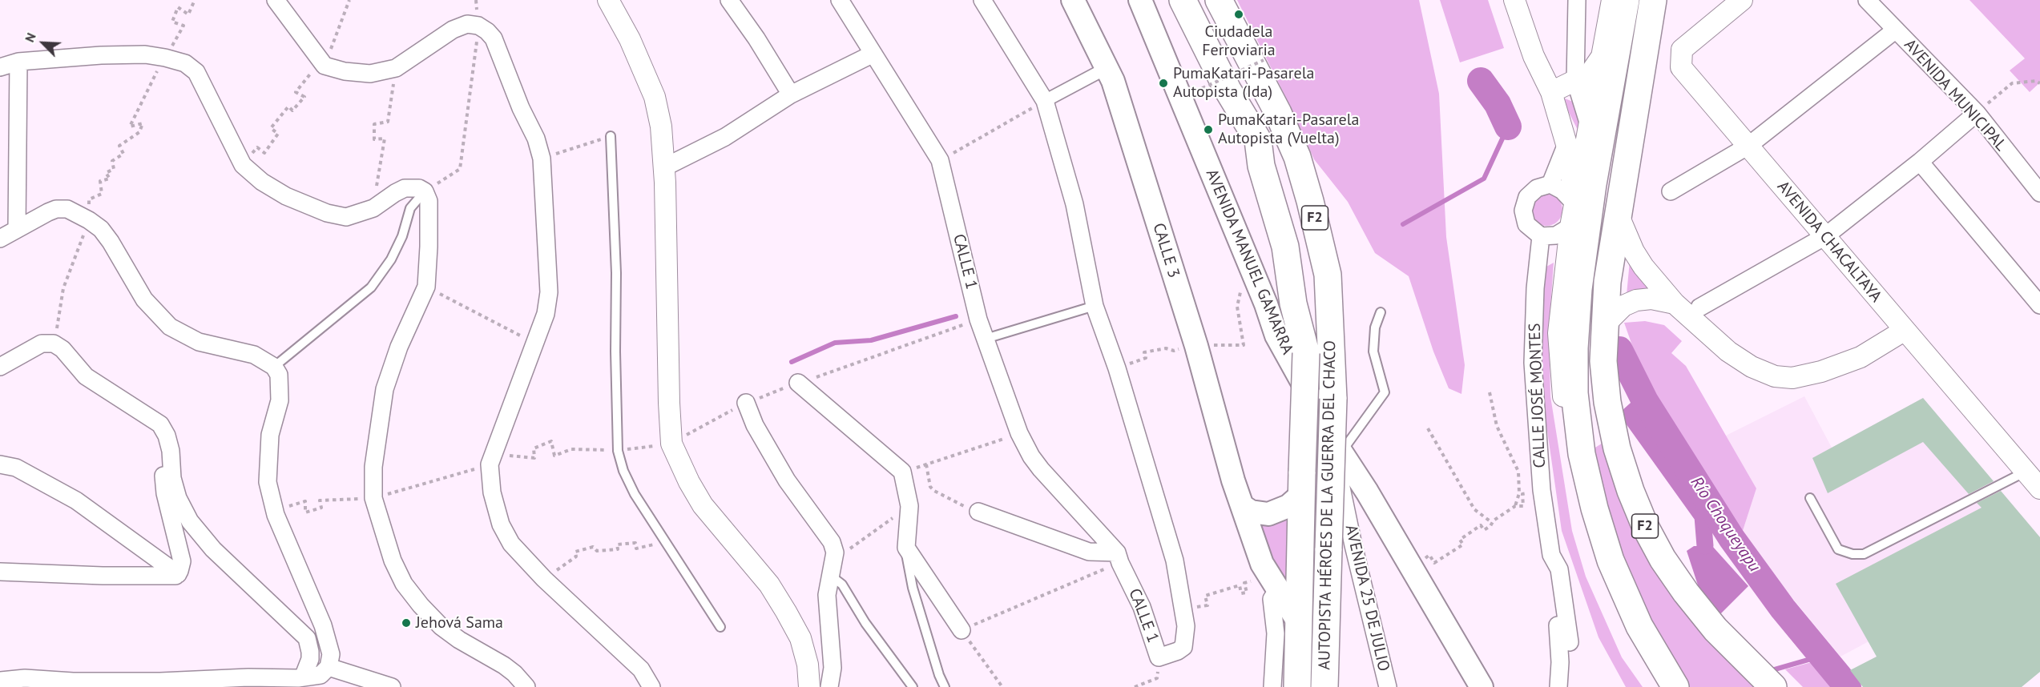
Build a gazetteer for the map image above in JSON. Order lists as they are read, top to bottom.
{
  "streets": {
    "highway": ["F2", "AUTOPISTA HÉROES DE LA GUERRA DEL CHACO"],
    "main road": ["CALLE 3", "AVENIDA MANUEL GAMARRA"],
    "street": [
      "AVENIDA MUNICIPAL",
      "AVENIDA CHACALTAYA",
      "CALLE 1",
      "CALLE JOSÉ MONTES",
      "AVENIDA 25 DE JULIO"
    ]
  },
  "crossings": [
    ["CALLE 3", "AUTOPISTA HÉROES DE LA GUERRA DEL CHACO"],
    ["AVENIDA MANUEL GAMARRA", "AVENIDA 25 DE JULIO"]
  ],
  "water": ["Río Choqueyapu"],
  "places": [
    "Ciudadela Ferroviaria",
    "PumaKatari-Pasarela Autopista (Ida)",
    "PumaKatari-Pasarela Autopista (Vuelta)",
    "Jehová Sama"
  ],
  "north": "top left"
}
